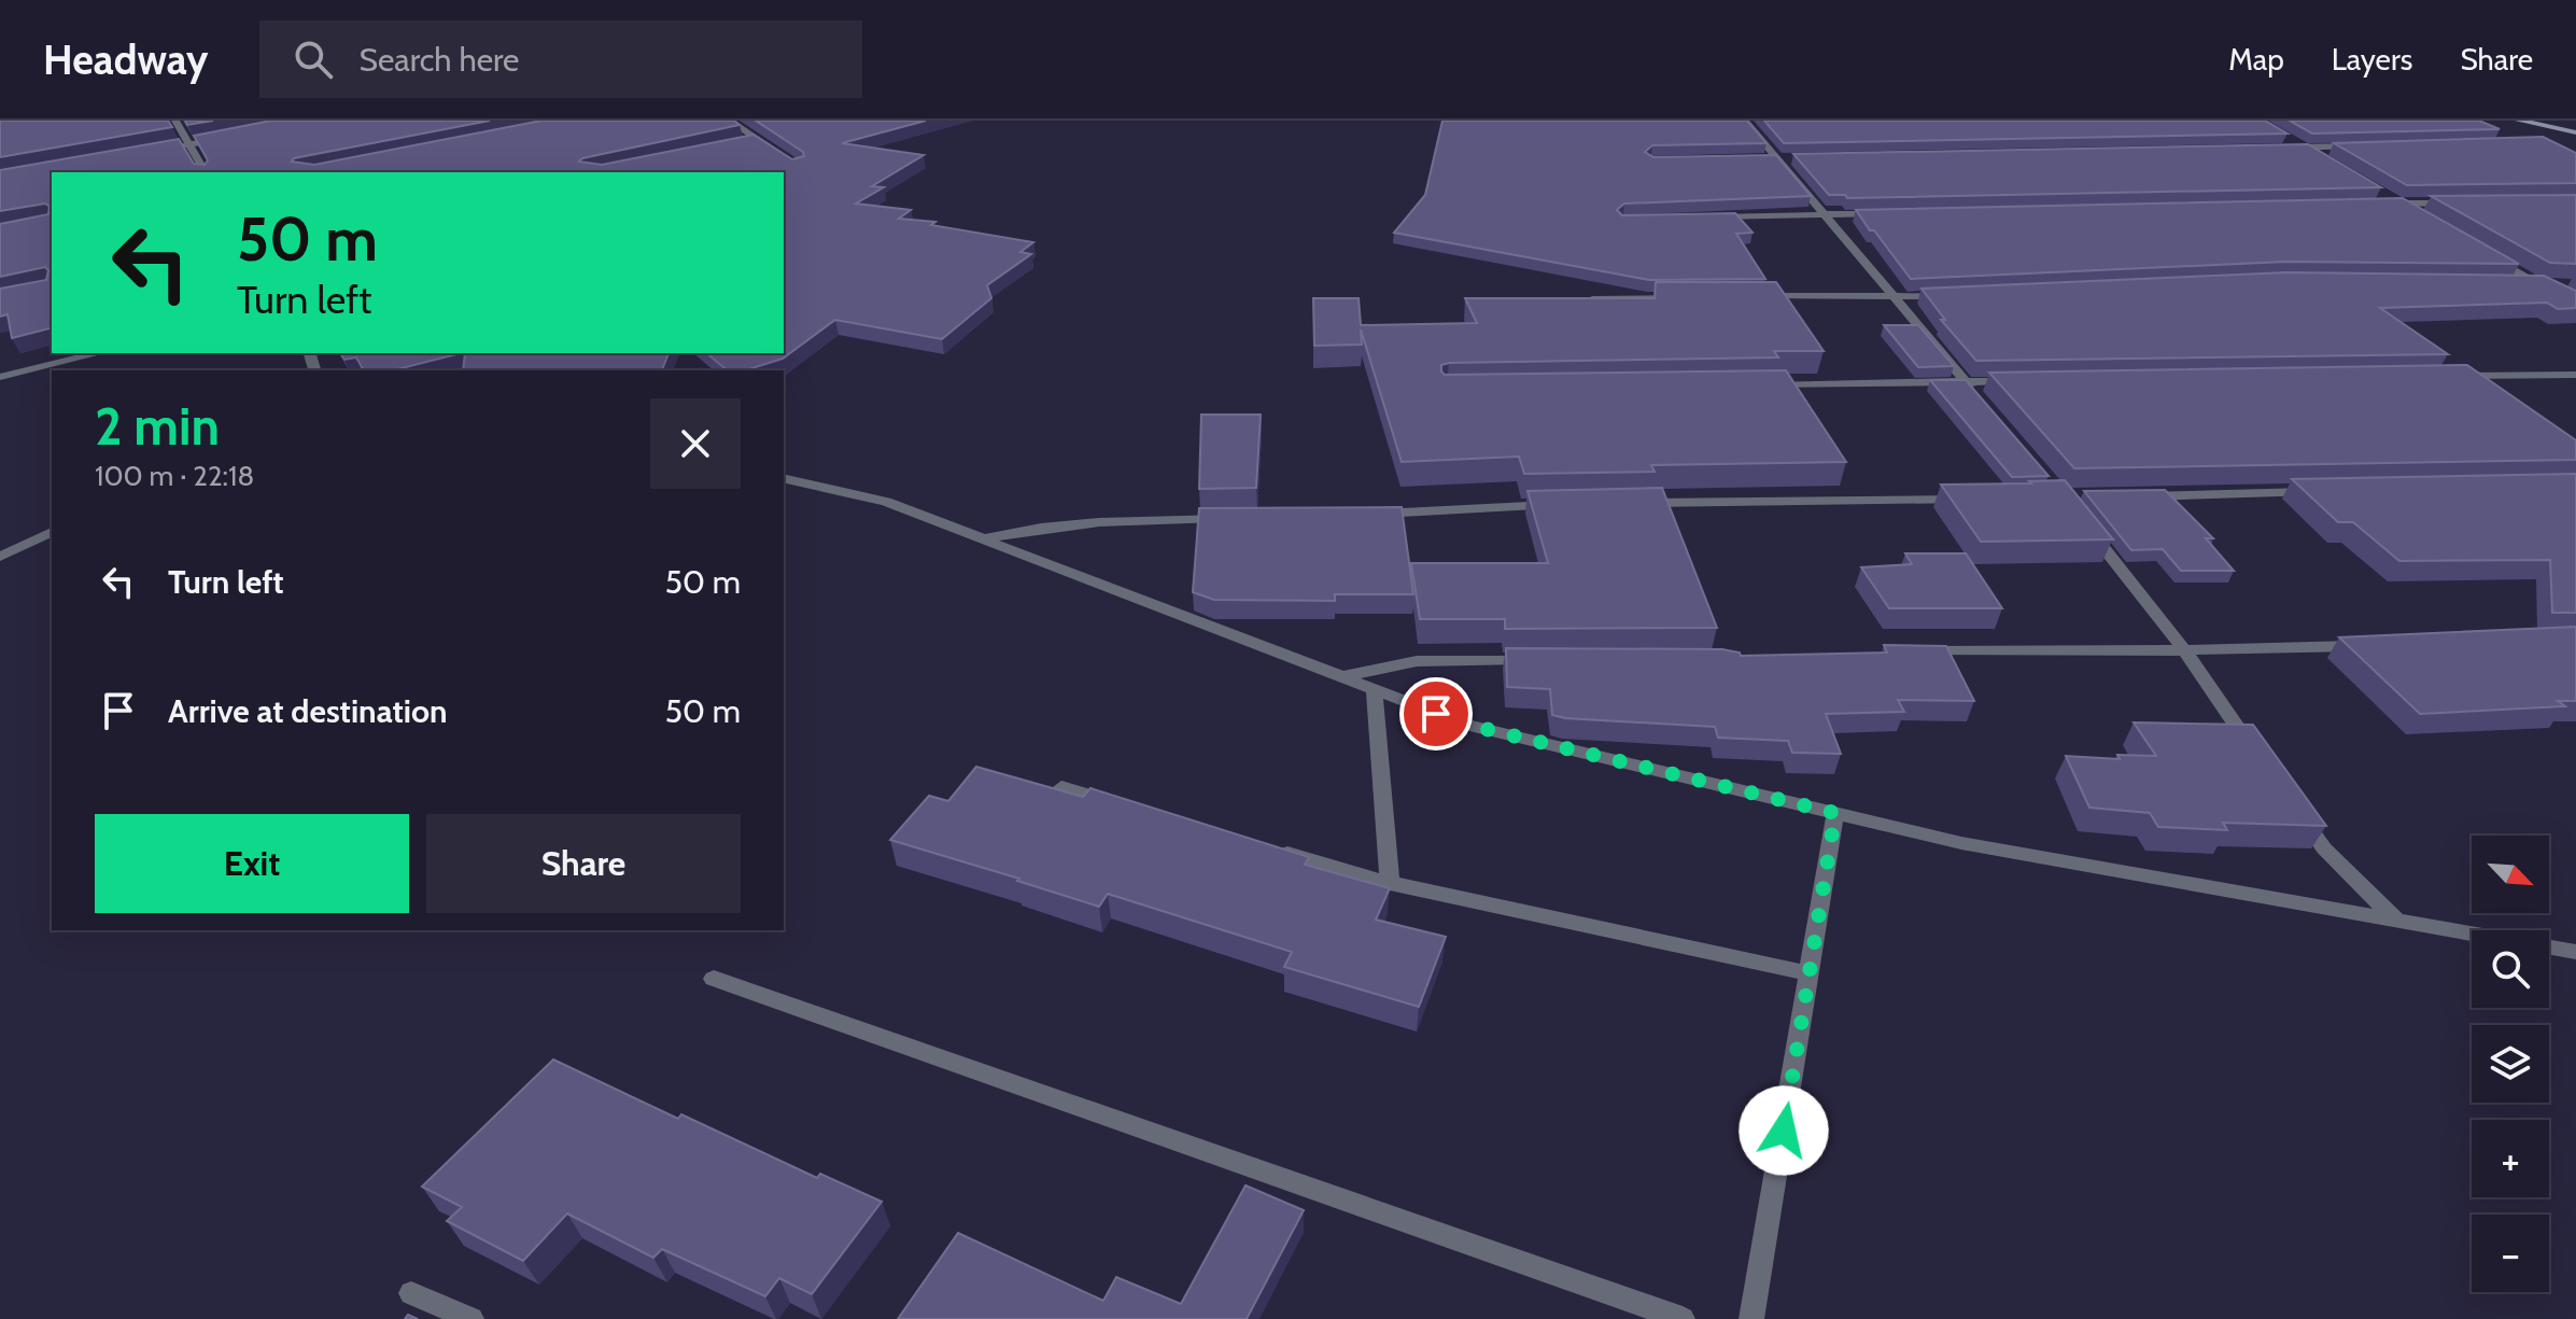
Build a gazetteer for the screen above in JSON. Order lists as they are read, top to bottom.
{
  "north": "bottom right",
  "page": {
    "header": "Headway",
    "search": "Search here",
    "nav": ["Map", "Layers", "Share"],
    "turn": ["50 m", "Turn left"],
    "heading": ["2 min", "100 m · 22:18"],
    "list": [
      {
        "name": "Turn left",
        "value": "50 m"
      },
      {
        "name": "Arrive at destination",
        "value": "50 m"
      }
    ],
    "buttons": ["Exit", "Share"],
    "map_buttons": ["+", "−"]
  }
}
